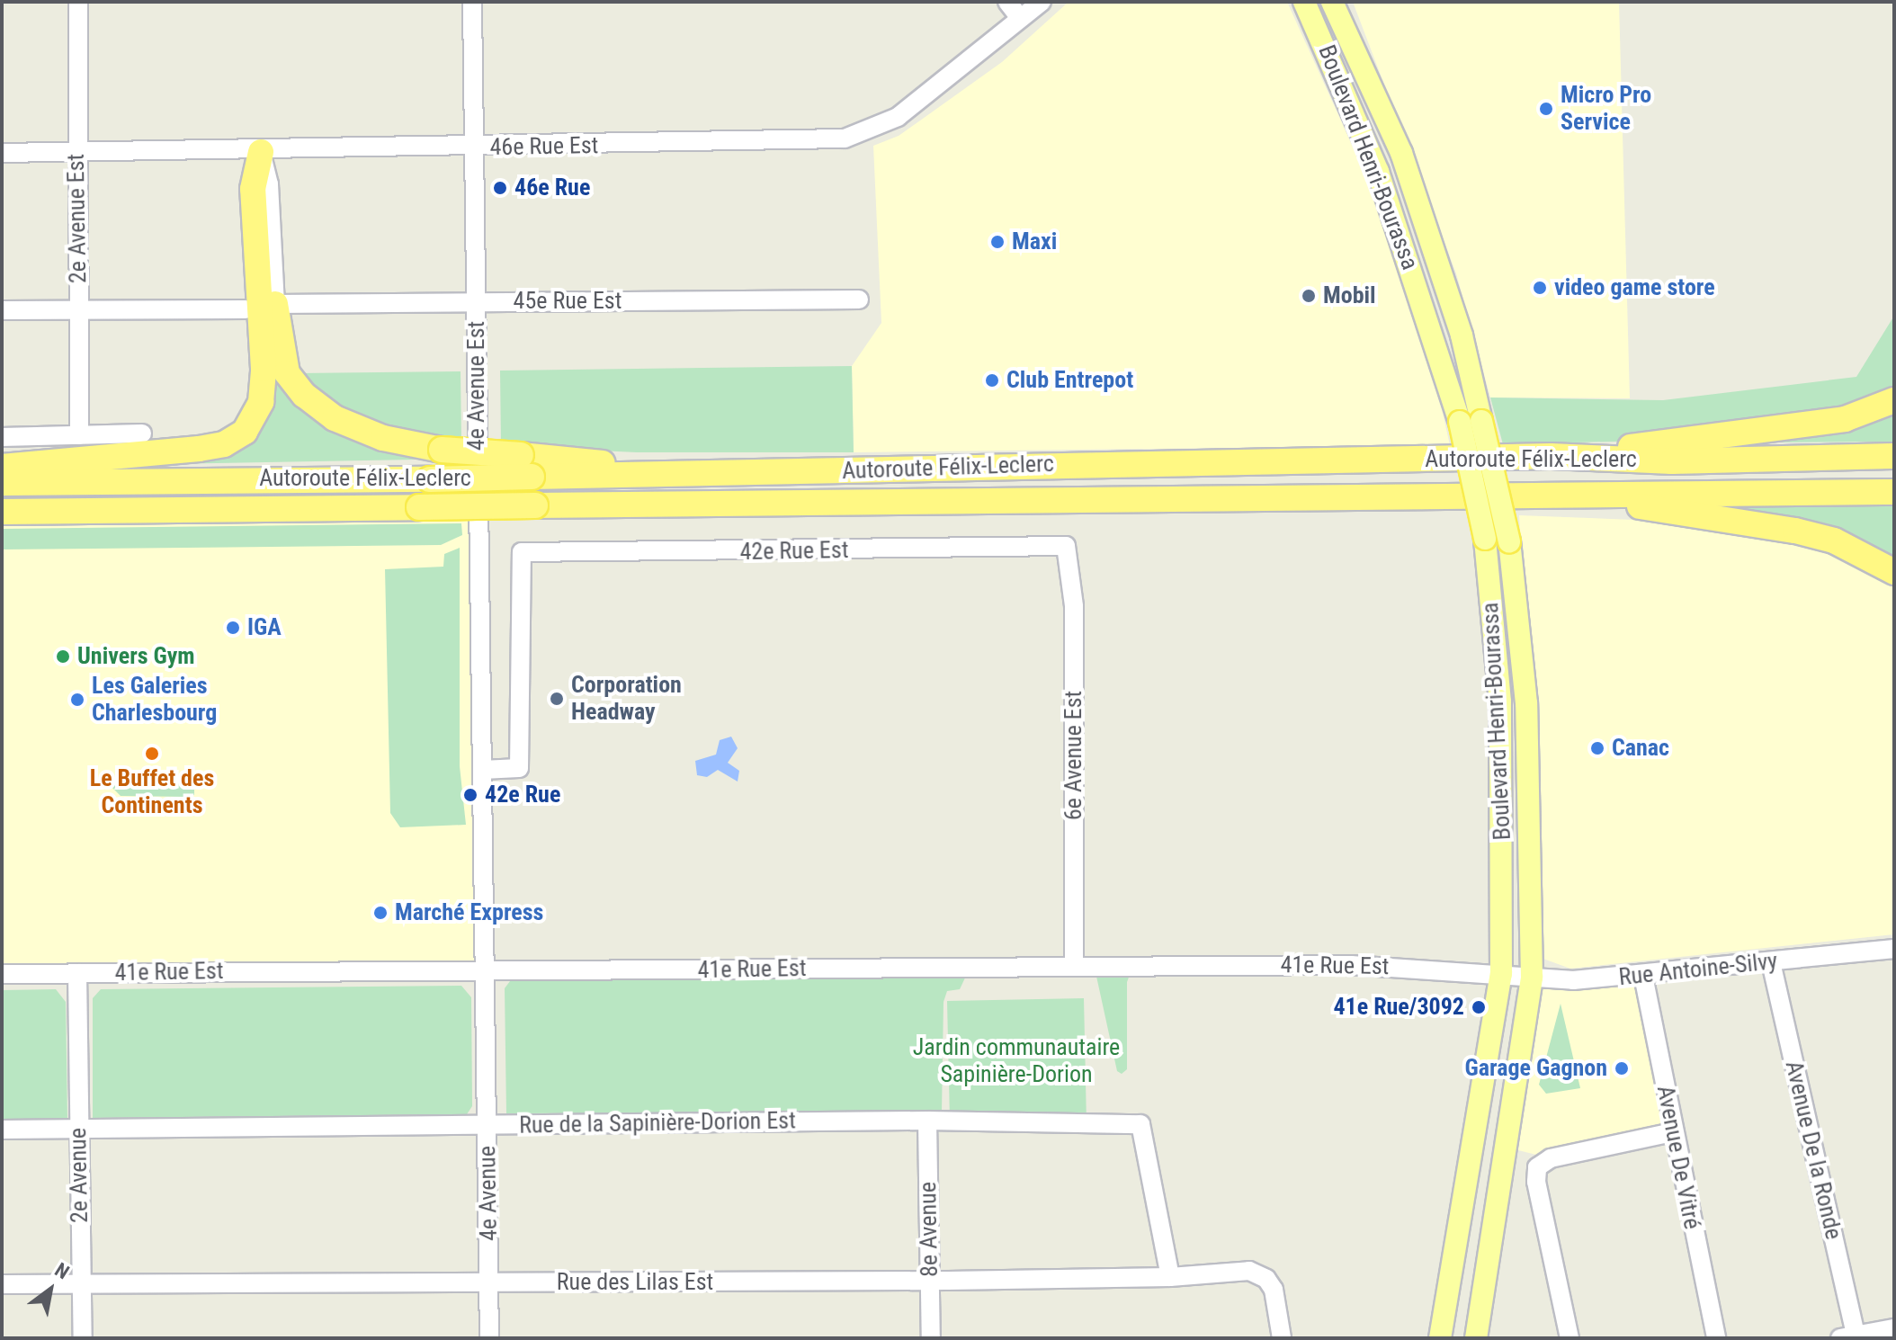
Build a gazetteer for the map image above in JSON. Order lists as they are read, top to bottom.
{
  "streets": {
    "highway": ["Autoroute Félix-Leclerc"],
    "main road": ["Boulevard Henri-Bourassa"],
    "street": [
      "46e Rue Est",
      "2e Avenue Est",
      "45e Rue Est",
      "4e Avenue Est",
      "42e Rue Est",
      "6e Avenue Est",
      "41e Rue Est",
      "Rue Antoine-Silvy",
      "Rue de la Sapinière-Dorion Est",
      "Avenue De la Ronde",
      "Avenue De Vitré",
      "2e Avenue",
      "4e Avenue",
      "8e Avenue",
      "Rue des Lilas Est"
    ]
  },
  "crossings": [
    ["46e Rue Est", "2e Avenue Est"],
    ["46e Rue Est", "4e Avenue Est"],
    ["Boulevard Henri-Bourassa", "41e Rue Est"],
    ["Boulevard Henri-Bourassa", "Rue Antoine-Silvy"],
    ["45e Rue Est", "4e Avenue Est"],
    ["4e Avenue Est", "42e Rue Est"],
    ["4e Avenue Est", "41e Rue Est"],
    ["4e Avenue Est", "4e Avenue"],
    ["42e Rue Est", "6e Avenue Est"],
    ["6e Avenue Est", "41e Rue Est"],
    ["41e Rue Est", "Rue Antoine-Silvy"],
    ["41e Rue Est", "2e Avenue"],
    ["Rue Antoine-Silvy", "Avenue De la Ronde"],
    ["Rue Antoine-Silvy", "Avenue De Vitré"],
    ["Rue de la Sapinière-Dorion Est", "2e Avenue"],
    ["Rue de la Sapinière-Dorion Est", "4e Avenue"],
    ["Rue de la Sapinière-Dorion Est", "8e Avenue"],
    ["Rue de la Sapinière-Dorion Est", "Rue des Lilas Est"],
    ["2e Avenue", "Rue des Lilas Est"],
    ["4e Avenue", "Rue des Lilas Est"],
    ["8e Avenue", "Rue des Lilas Est"]
  ],
  "parks": ["Jardin communautaire Sapinière-Dorion"],
  "places": [
    "Micro Pro Service",
    "46e Rue",
    "Maxi",
    "video game store",
    "Mobil",
    "Club Entrepot",
    "IGA",
    "Univers Gym",
    "Corporation Headway",
    "Les Galeries Charlesbourg",
    "Canac",
    "Le Buffet des Continents",
    "42e Rue",
    "Marché Express",
    "41e Rue/3092",
    "Garage Gagnon"
  ],
  "north": "top right"
}
